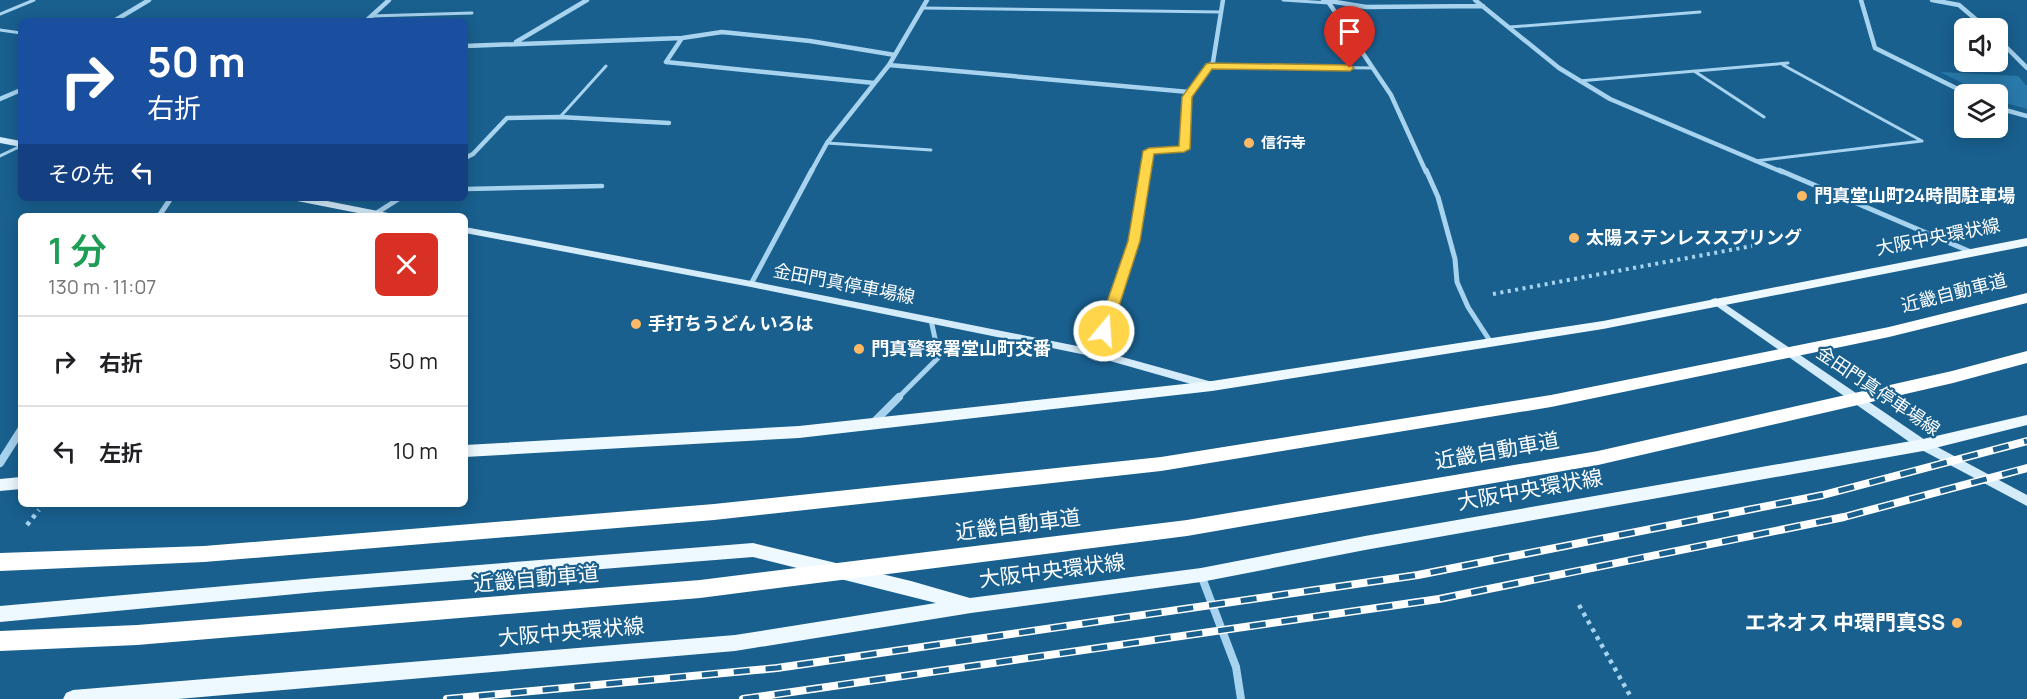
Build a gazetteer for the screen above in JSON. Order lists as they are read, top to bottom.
{
  "streets": {
    "highway": ["近畿自動車道"],
    "main road": ["大阪中央環状線", "金田門真停車場線"]
  },
  "crossings": [
    ["大阪中央環状線", "金田門真停車場線"]
  ],
  "places": [
    "信行寺",
    "門真堂山町24時間駐車場",
    "太陽ステンレススプリング",
    "手打ちうどん いろは",
    "門真警察署堂山町交番",
    "エネオス 中環門真SS"
  ],
  "page": {
    "turn": ["50 m", "右折"],
    "then": "その先",
    "heading": ["1 分", "130 m · 11:07"],
    "list": [
      {
        "name": "右折",
        "value": "50 m"
      },
      {
        "name": "左折",
        "value": "10 m"
      }
    ]
  }
}
